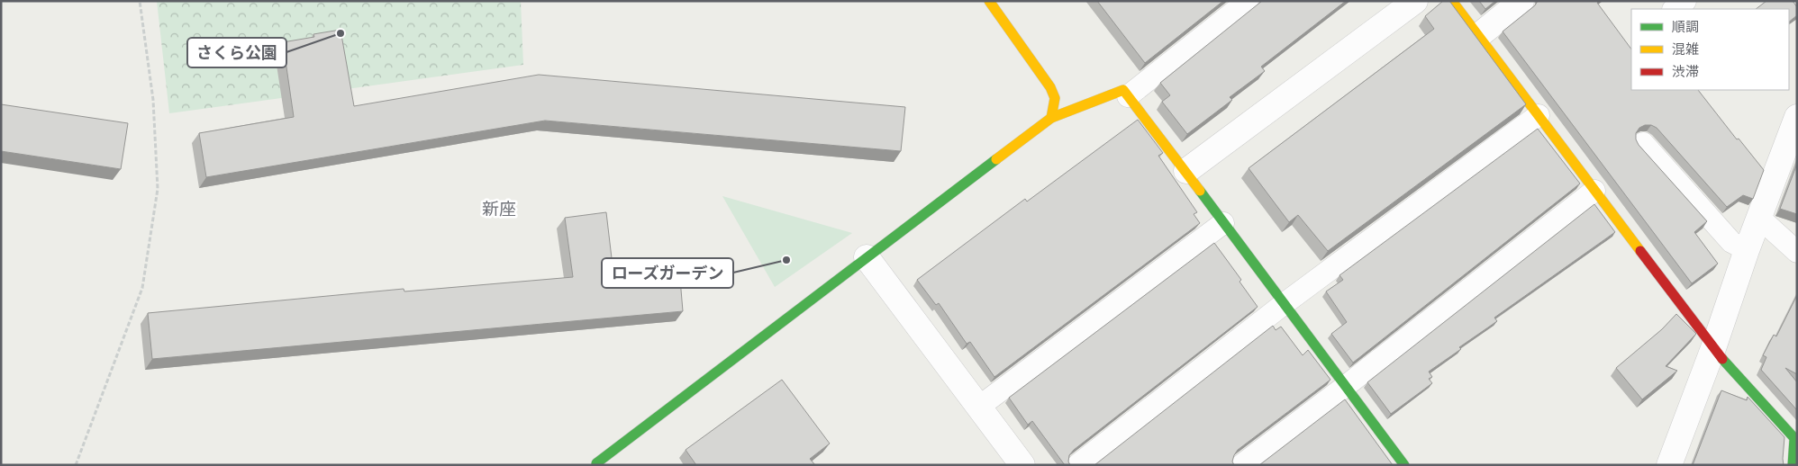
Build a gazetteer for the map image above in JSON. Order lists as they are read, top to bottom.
{
  "districts": ["新座"],
  "places": ["さくら公園", "ローズガーデン"],
  "legend": ["順調", "混雑", "渋滞"]
}
